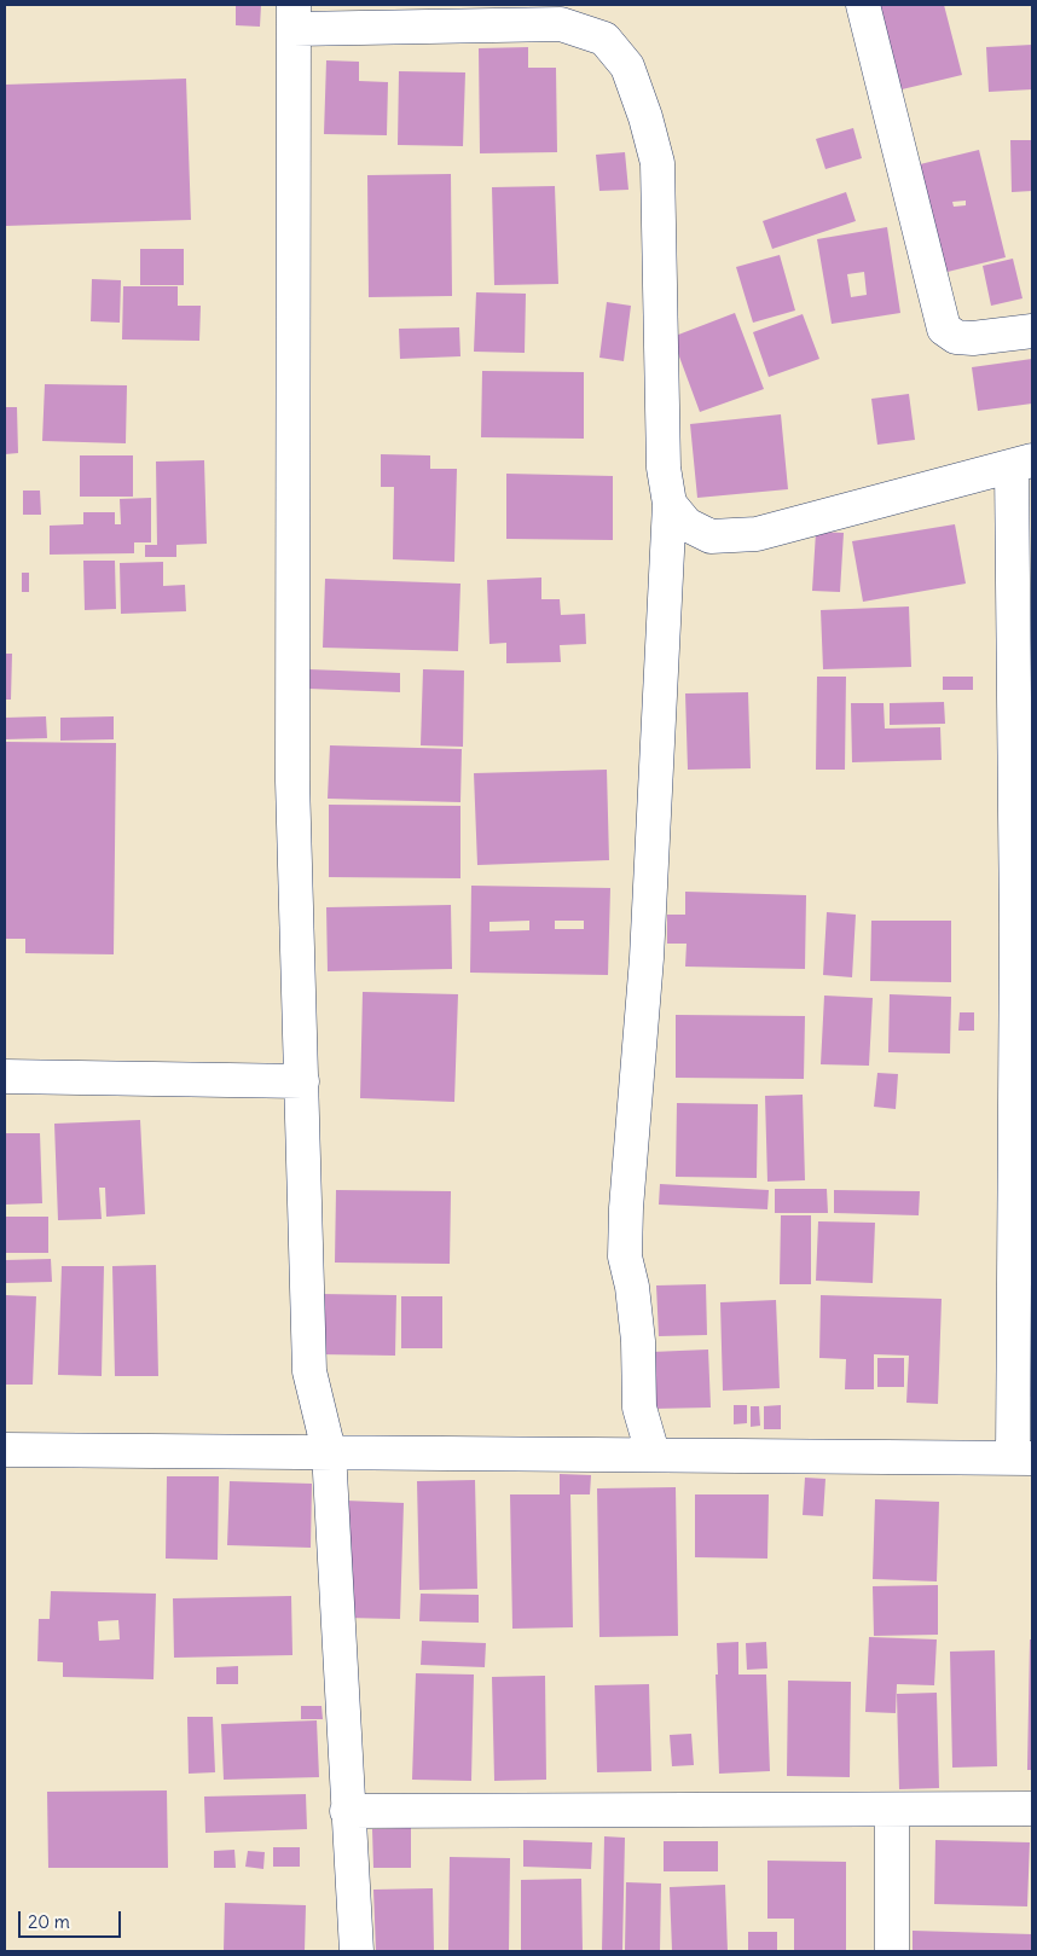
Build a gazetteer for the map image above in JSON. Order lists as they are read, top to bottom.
{
  "scale_bar": "20 m"
}
